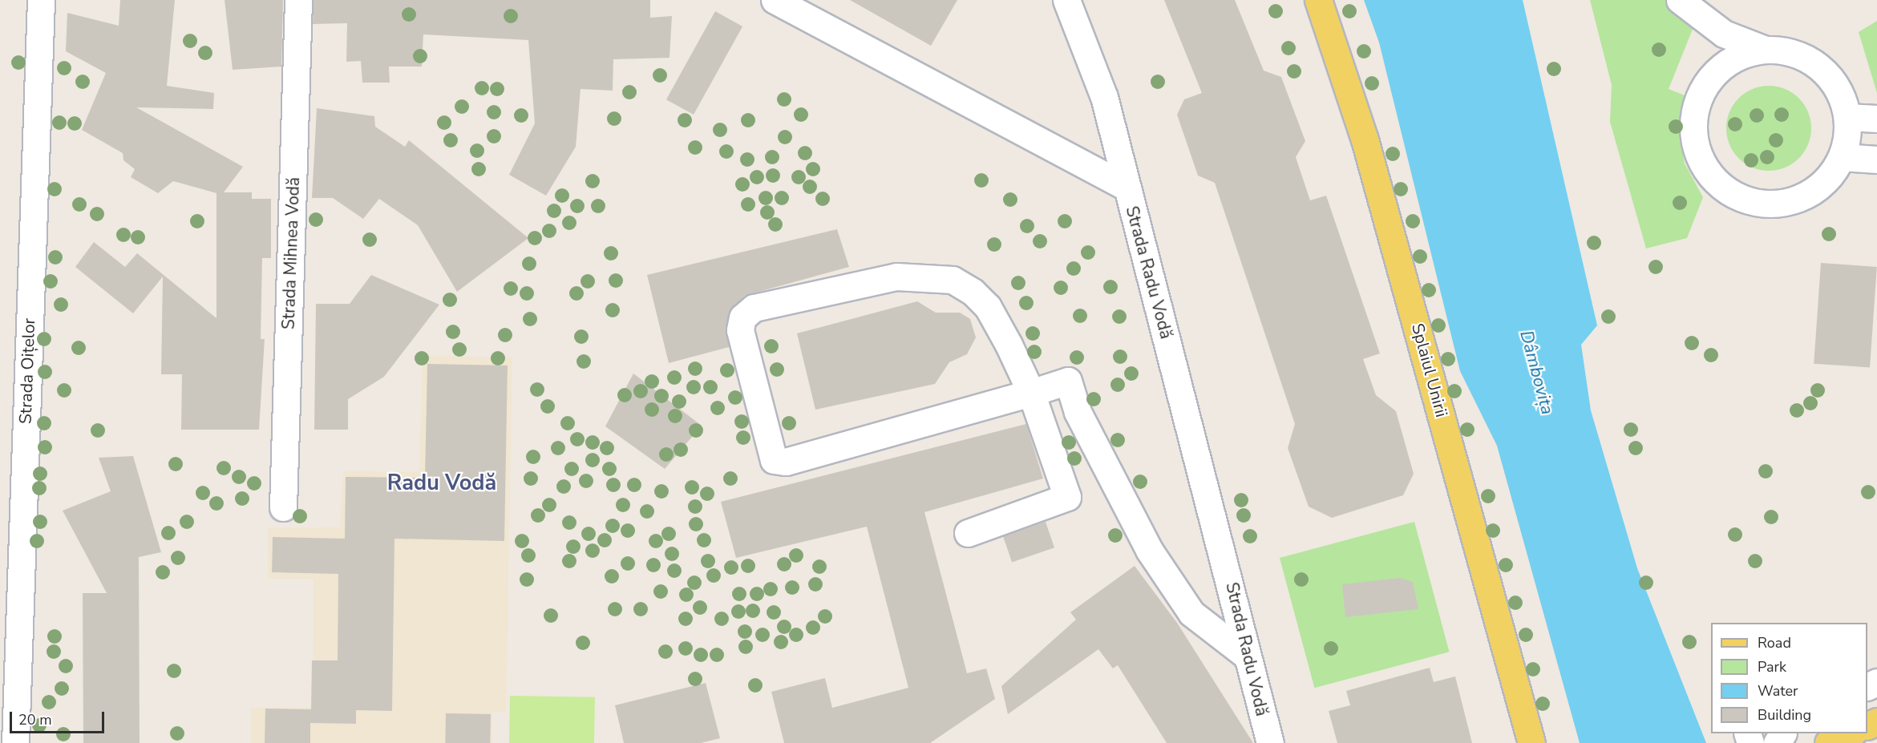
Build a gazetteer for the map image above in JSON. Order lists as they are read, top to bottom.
{
  "streets": {
    "main road": ["Splaiul Unirii"],
    "street": ["Strada Mihnea Vodă", "Strada Radu Vodă", "Strada Oițelor"]
  },
  "districts": ["Radu Vodă"],
  "water": ["Dâmbovița"],
  "legend": [
    "Road",
    "Park",
    "Water",
    "Building"
  ],
  "scale_bar": "20 m"
}
